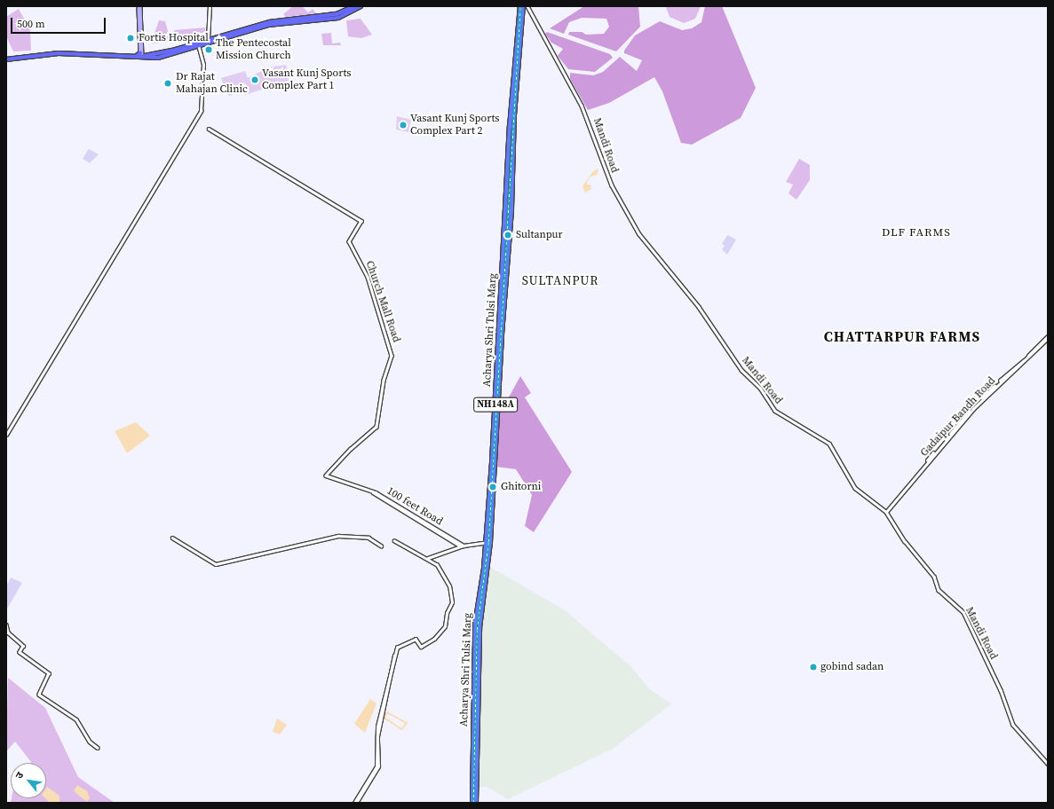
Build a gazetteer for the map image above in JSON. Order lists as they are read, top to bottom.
{
  "streets": {
    "highway": ["Acharya Shri Tulsi Marg", "NH148A"],
    "street": [
      "Mandi Road",
      "Church Mall Road",
      "Gadaipur Bandh Road",
      "100 feet Road"
    ]
  },
  "crossings": [
    ["Mandi Road", "Gadaipur Bandh Road"],
    ["Church Mall Road", "100 feet Road"]
  ],
  "districts": ["DLF FARMS", "SULTANPUR", "CHATTARPUR FARMS"],
  "places": [
    "Fortis Hospital",
    "The Pentecostal Mission Church",
    "Vasant Kunj Sports Complex Part 1",
    "Dr Rajat Mahajan Clinic",
    "Vasant Kunj Sports Complex Part 2",
    "Sultanpur",
    "Ghitorni",
    "gobind sadan"
  ],
  "scale_bar": "500 m",
  "north": "top left"
}
